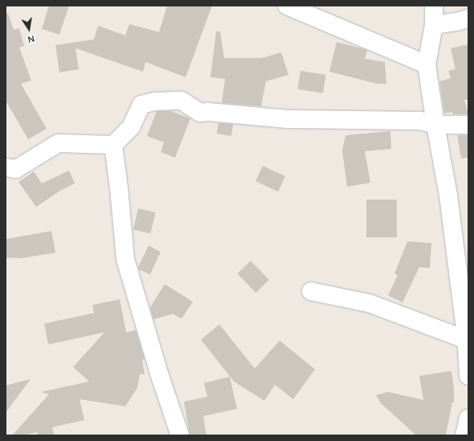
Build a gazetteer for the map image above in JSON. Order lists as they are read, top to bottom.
{
  "north": "bottom"
}
